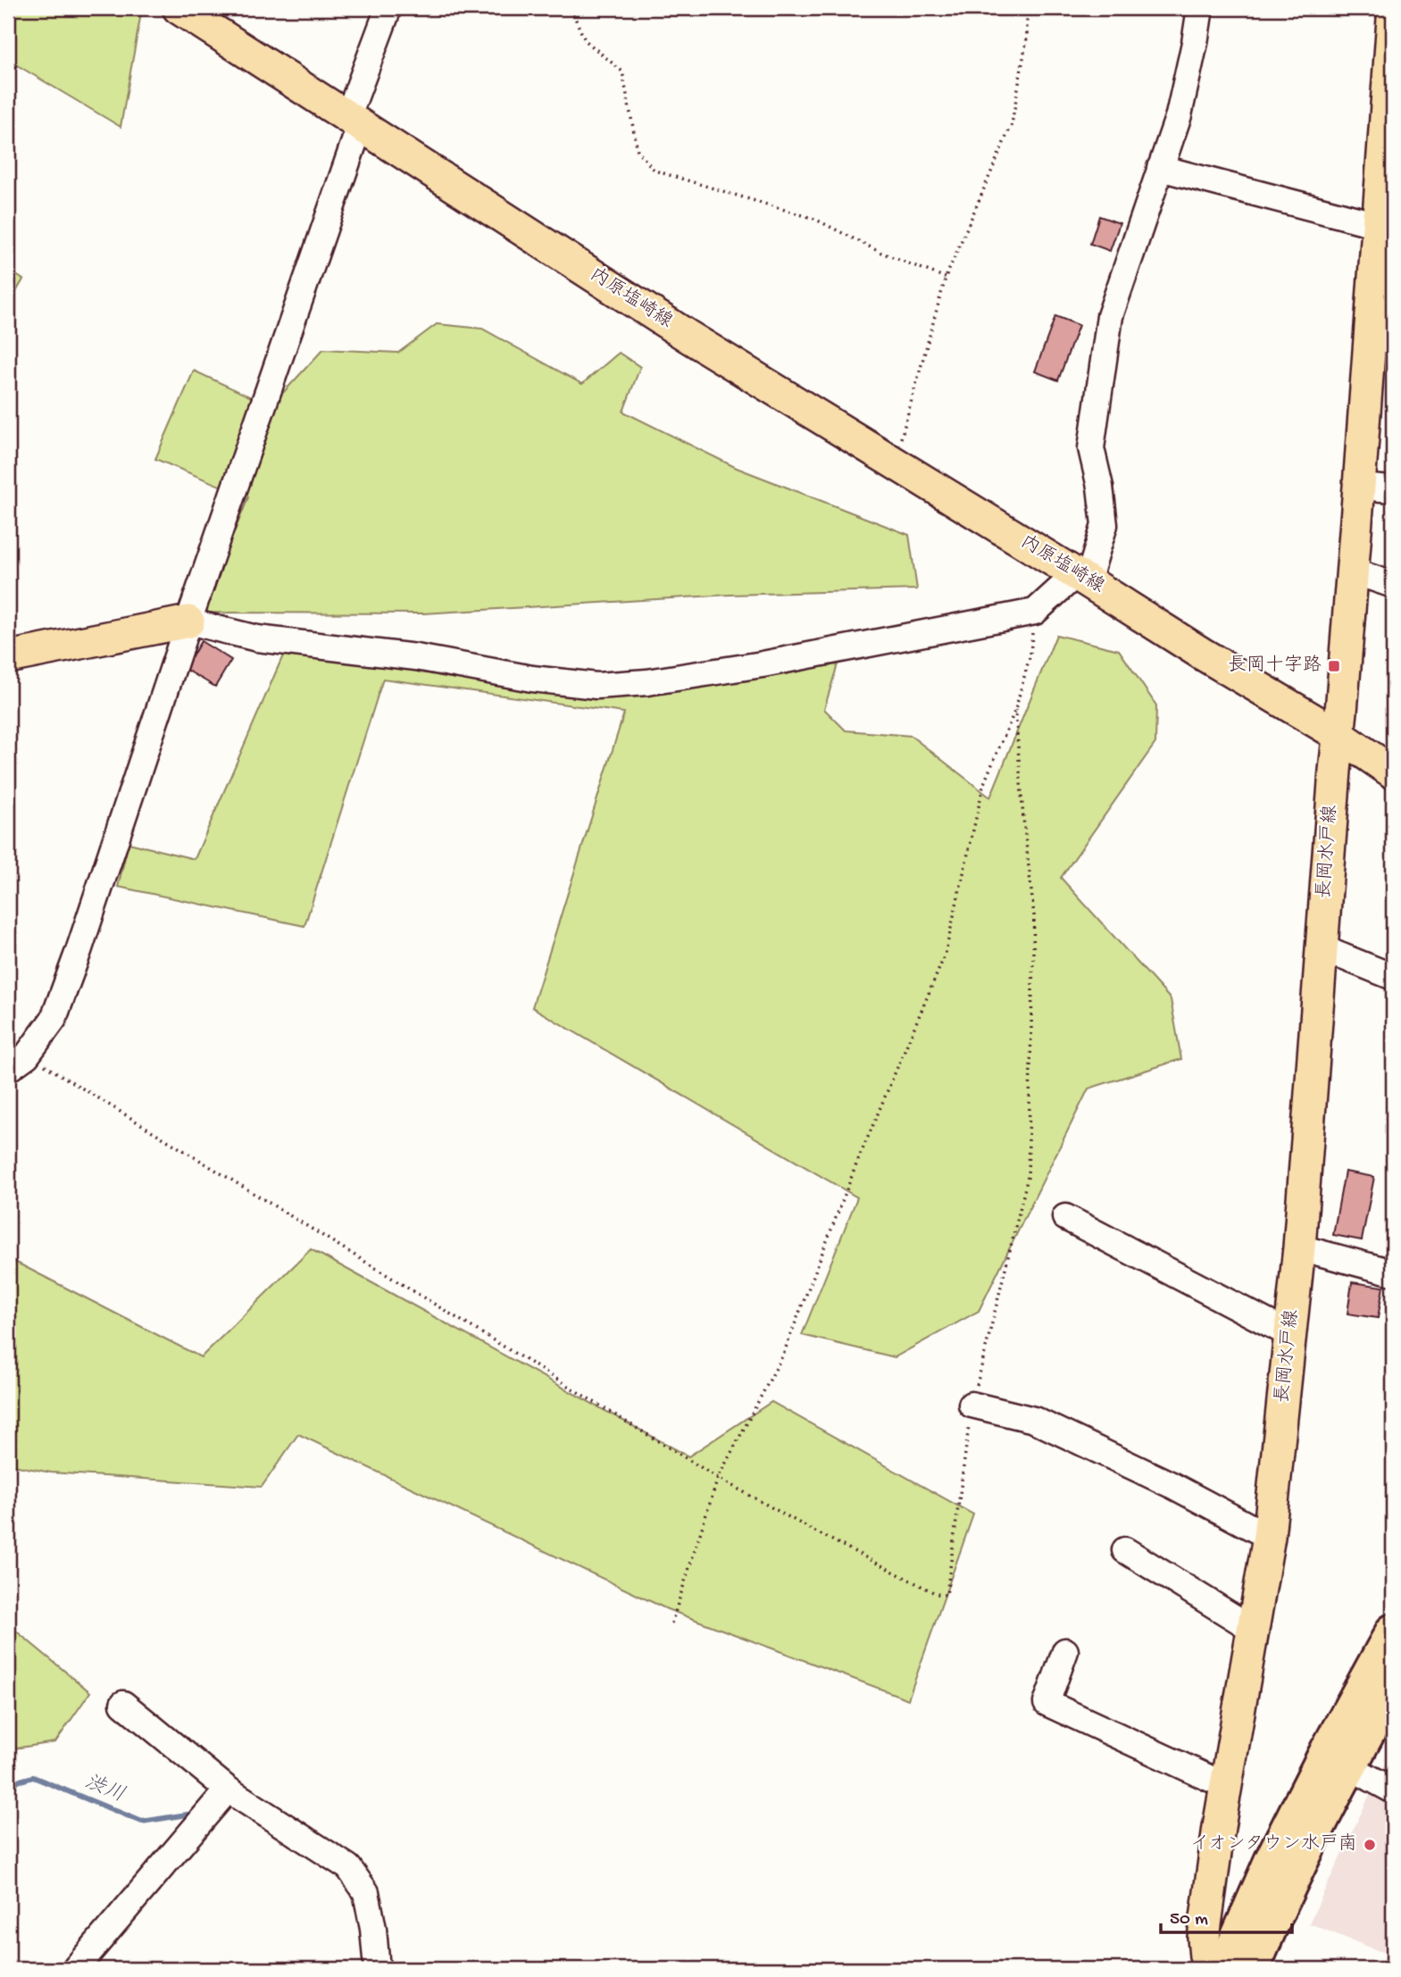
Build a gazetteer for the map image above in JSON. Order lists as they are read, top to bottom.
{
  "streets": {
    "main road": ["内原塩崎線", "長岡水戸線"]
  },
  "crossings": [
    ["内原塩崎線", "長岡水戸線"]
  ],
  "water": ["渋川"],
  "places": {
    "transit": ["長岡十字路"],
    "other": ["イオンタウン水戸南"]
  },
  "scale_bar": "50 m"
}
